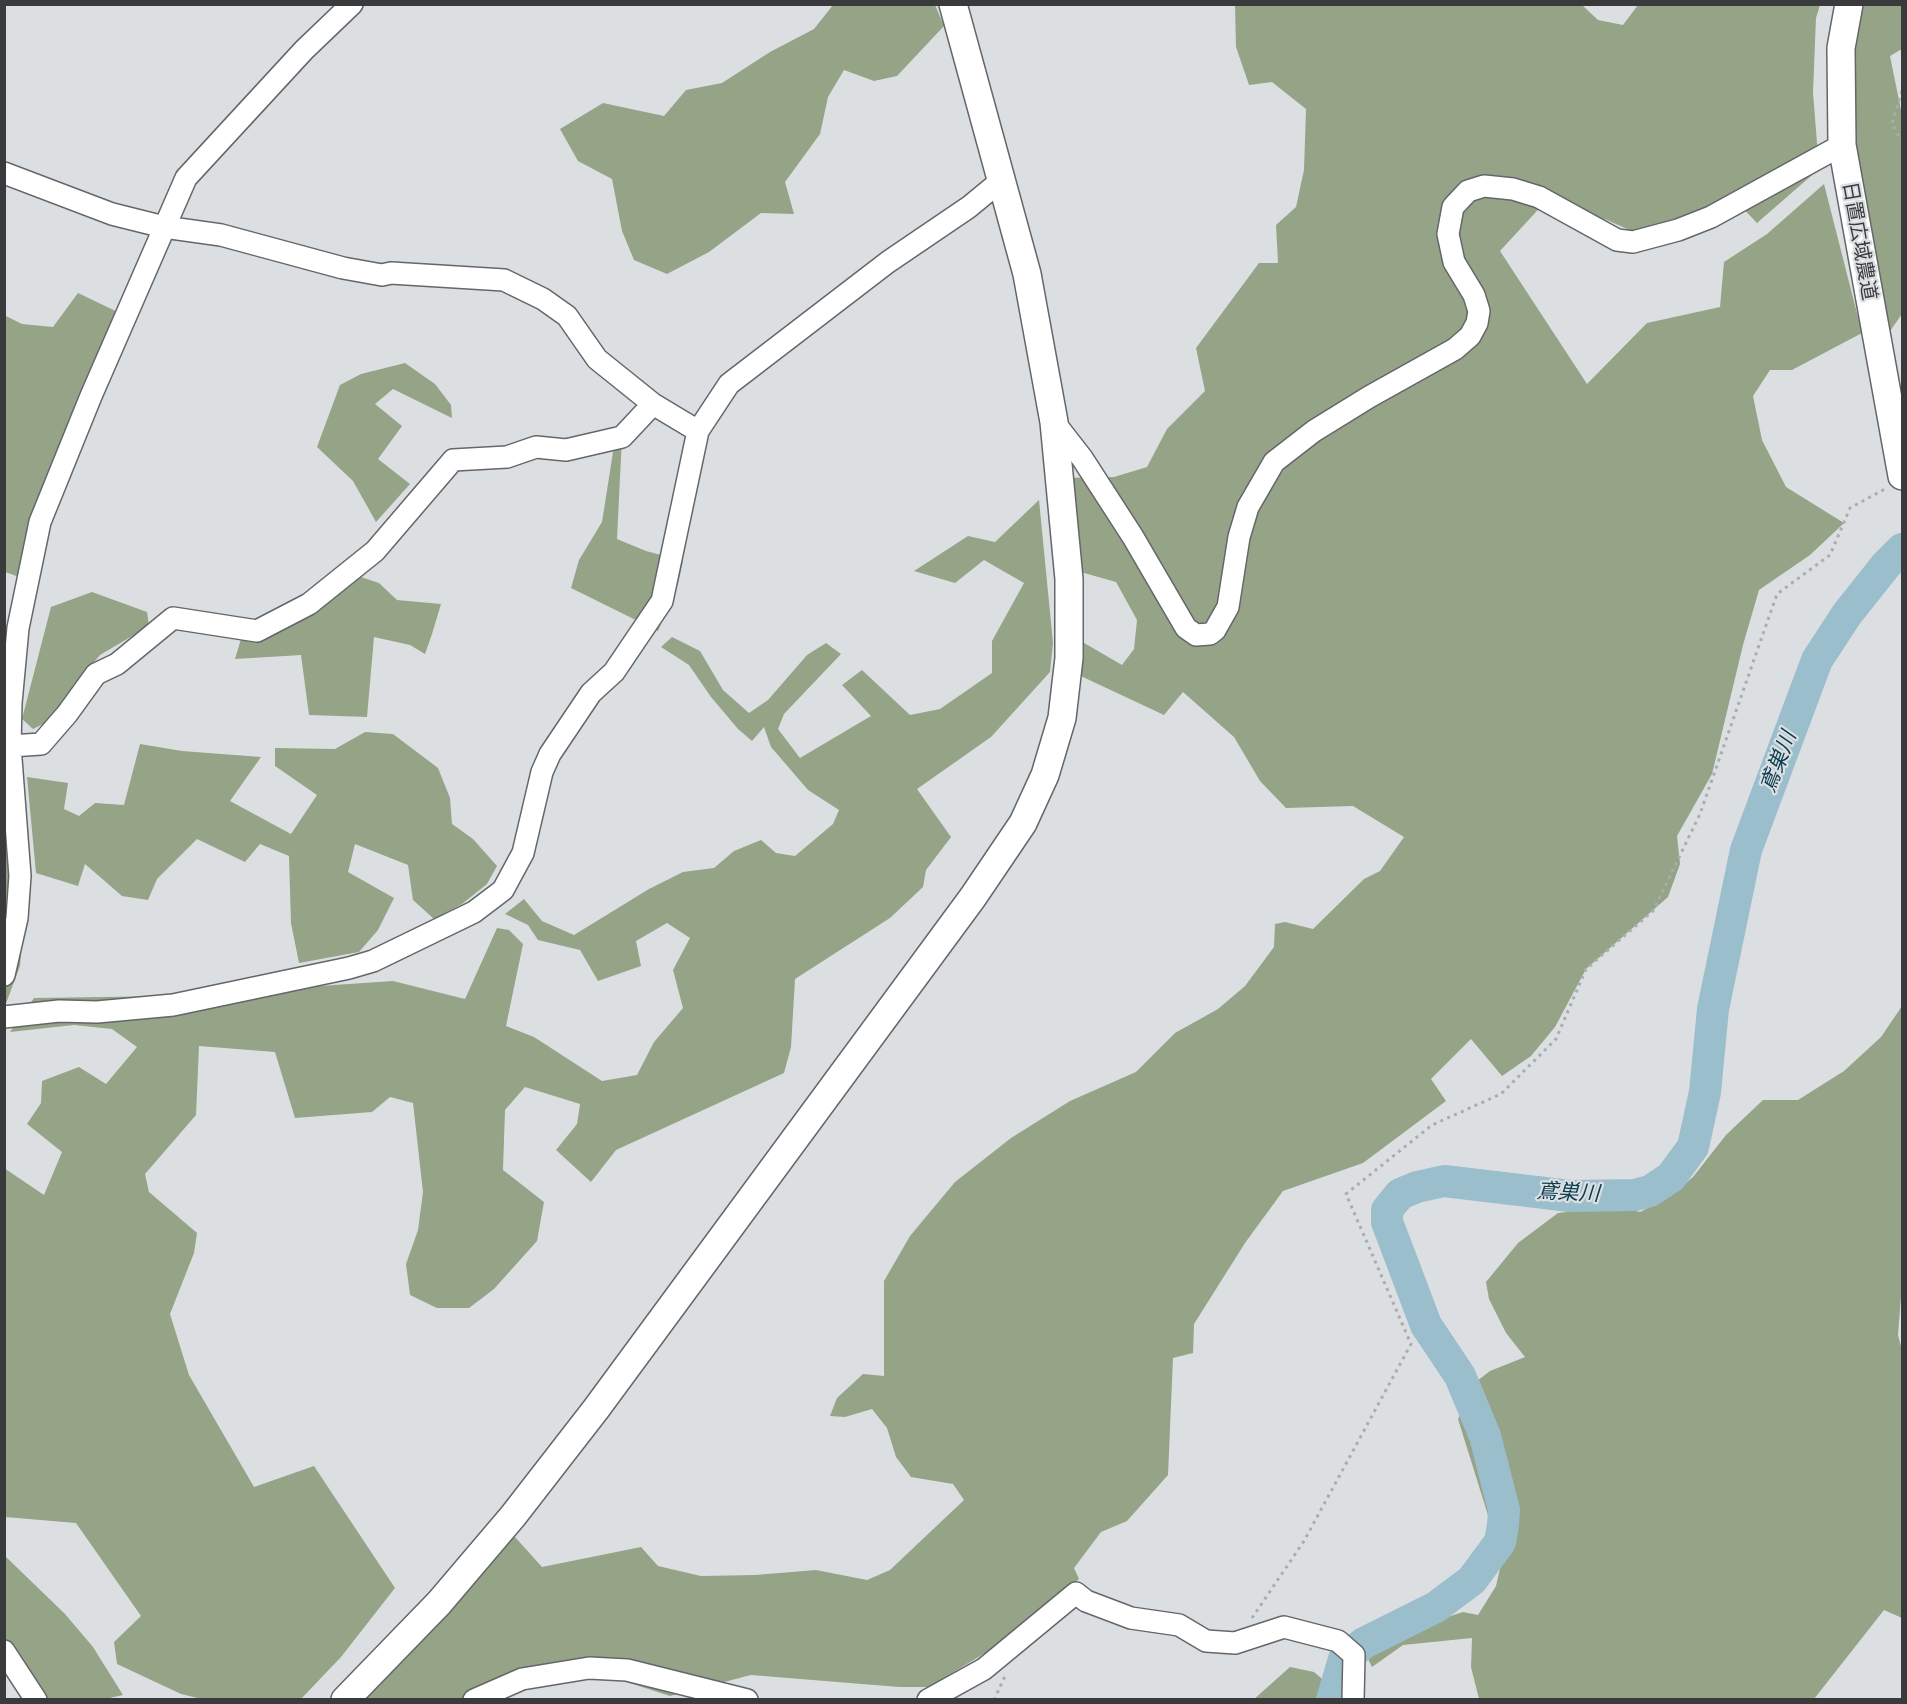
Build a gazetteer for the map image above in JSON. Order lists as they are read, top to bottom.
{
  "streets": {
    "street": ["日置広域農道"]
  },
  "water": ["鳶巣川"]
}
